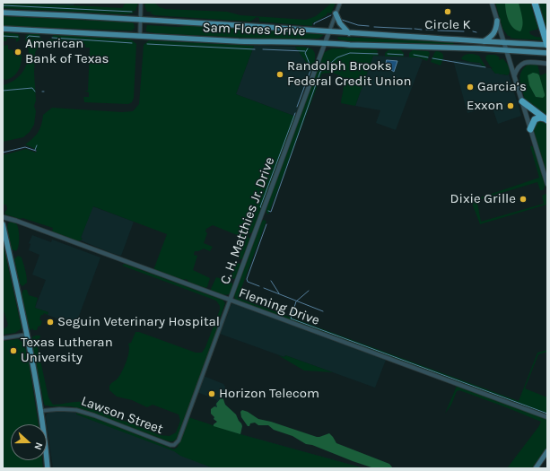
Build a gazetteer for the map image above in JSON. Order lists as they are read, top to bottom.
{
  "streets": {
    "main road": ["Sam Flores Drive"],
    "street": ["C. H. Matthies Jr. Drive", "Fleming Drive", "Lawson Street"]
  },
  "crossings": [
    ["Sam Flores Drive", "C. H. Matthies Jr. Drive"],
    ["C. H. Matthies Jr. Drive", "Fleming Drive"],
    ["C. H. Matthies Jr. Drive", "Lawson Street"]
  ],
  "places": [
    "Circle K",
    "American Bank of Texas",
    "Randolph Brooks Federal Credit Union",
    "Garcia’s",
    "Exxon",
    "Dixie Grille",
    "Seguin Veterinary Hospital",
    "Texas Lutheran University",
    "Horizon Telecom"
  ],
  "north": "right"
}
